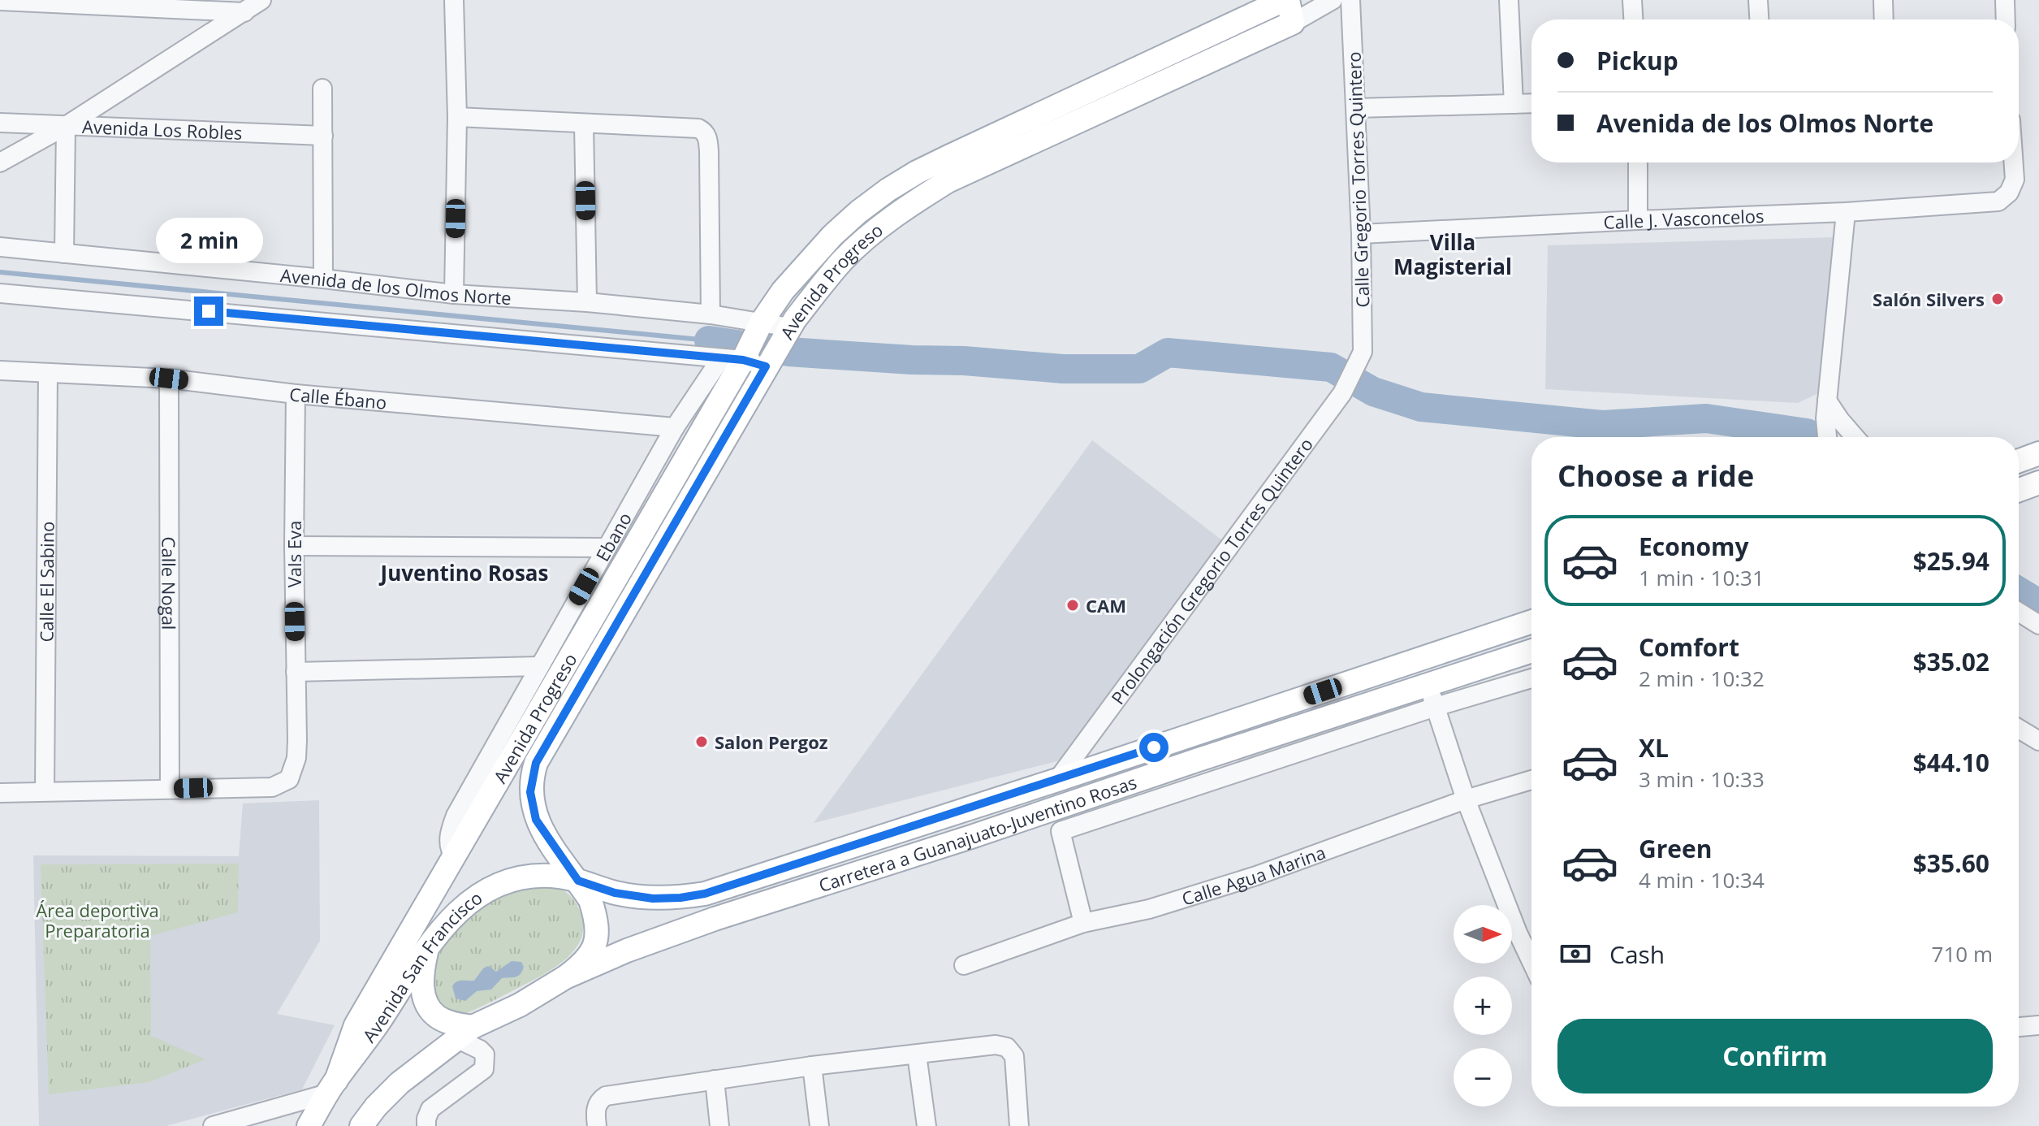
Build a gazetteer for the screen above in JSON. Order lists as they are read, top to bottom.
{
  "streets": {
    "main road": ["Avenida Progreso", "Carretera a Guanajuato-Juventino Rosas", "Avenida San Francisco"],
    "street": [
      "Avenida Los Robles",
      "Calle Gregorio Torres Quintero",
      "Calle J. Vasconcelos",
      "Avenida de los Olmos Norte",
      "Calle Ébano",
      "Ebano",
      "Vals Eva",
      "Prolongación Gregorio Torres Quintero",
      "Calle El Sabino",
      "Calle Nogal",
      "Calle Agua Marina"
    ]
  },
  "crossings": [
    ["Calle Gregorio Torres Quintero", "Calle J. Vasconcelos"],
    ["Calle Gregorio Torres Quintero", "Prolongación Gregorio Torres Quintero"],
    ["Avenida Progreso", "Avenida de los Olmos Norte"],
    ["Avenida Progreso", "Ebano"],
    ["Avenida Progreso", "Carretera a Guanajuato-Juventino Rosas"],
    ["Avenida Progreso", "Avenida San Francisco"],
    ["Calle Ébano", "Ebano"],
    ["Calle Ébano", "Vals Eva"],
    ["Calle Ébano", "Calle El Sabino"],
    ["Calle Ébano", "Calle Nogal"],
    ["Vals Eva", "Calle Nogal"],
    ["Prolongación Gregorio Torres Quintero", "Carretera a Guanajuato-Juventino Rosas"],
    ["Carretera a Guanajuato-Juventino Rosas", "Avenida San Francisco"]
  ],
  "districts": ["Villa Magisterial", "Juventino Rosas"],
  "parks": ["Área deportiva Preparatoria"],
  "places": ["Salón Silvers", "CAM", "Salon Pergoz"],
  "north": "right",
  "page": {
    "banner": ["Pickup", "Avenida de los Olmos Norte"],
    "bubble": "2 min",
    "heading": "Choose a ride",
    "list": [
      {
        "name": "Economy",
        "note": "1 min · 10:31",
        "value": "$25.94"
      },
      {
        "name": "Comfort",
        "note": "2 min · 10:32",
        "value": "$35.02"
      },
      {
        "name": "XL",
        "note": "3 min · 10:33",
        "value": "$44.10"
      },
      {
        "name": "Green",
        "note": "4 min · 10:34",
        "value": "$35.60"
      }
    ],
    "map_buttons": ["+", "−"],
    "pay": ["Cash", "710 m"],
    "buttons": "Confirm"
  }
}
